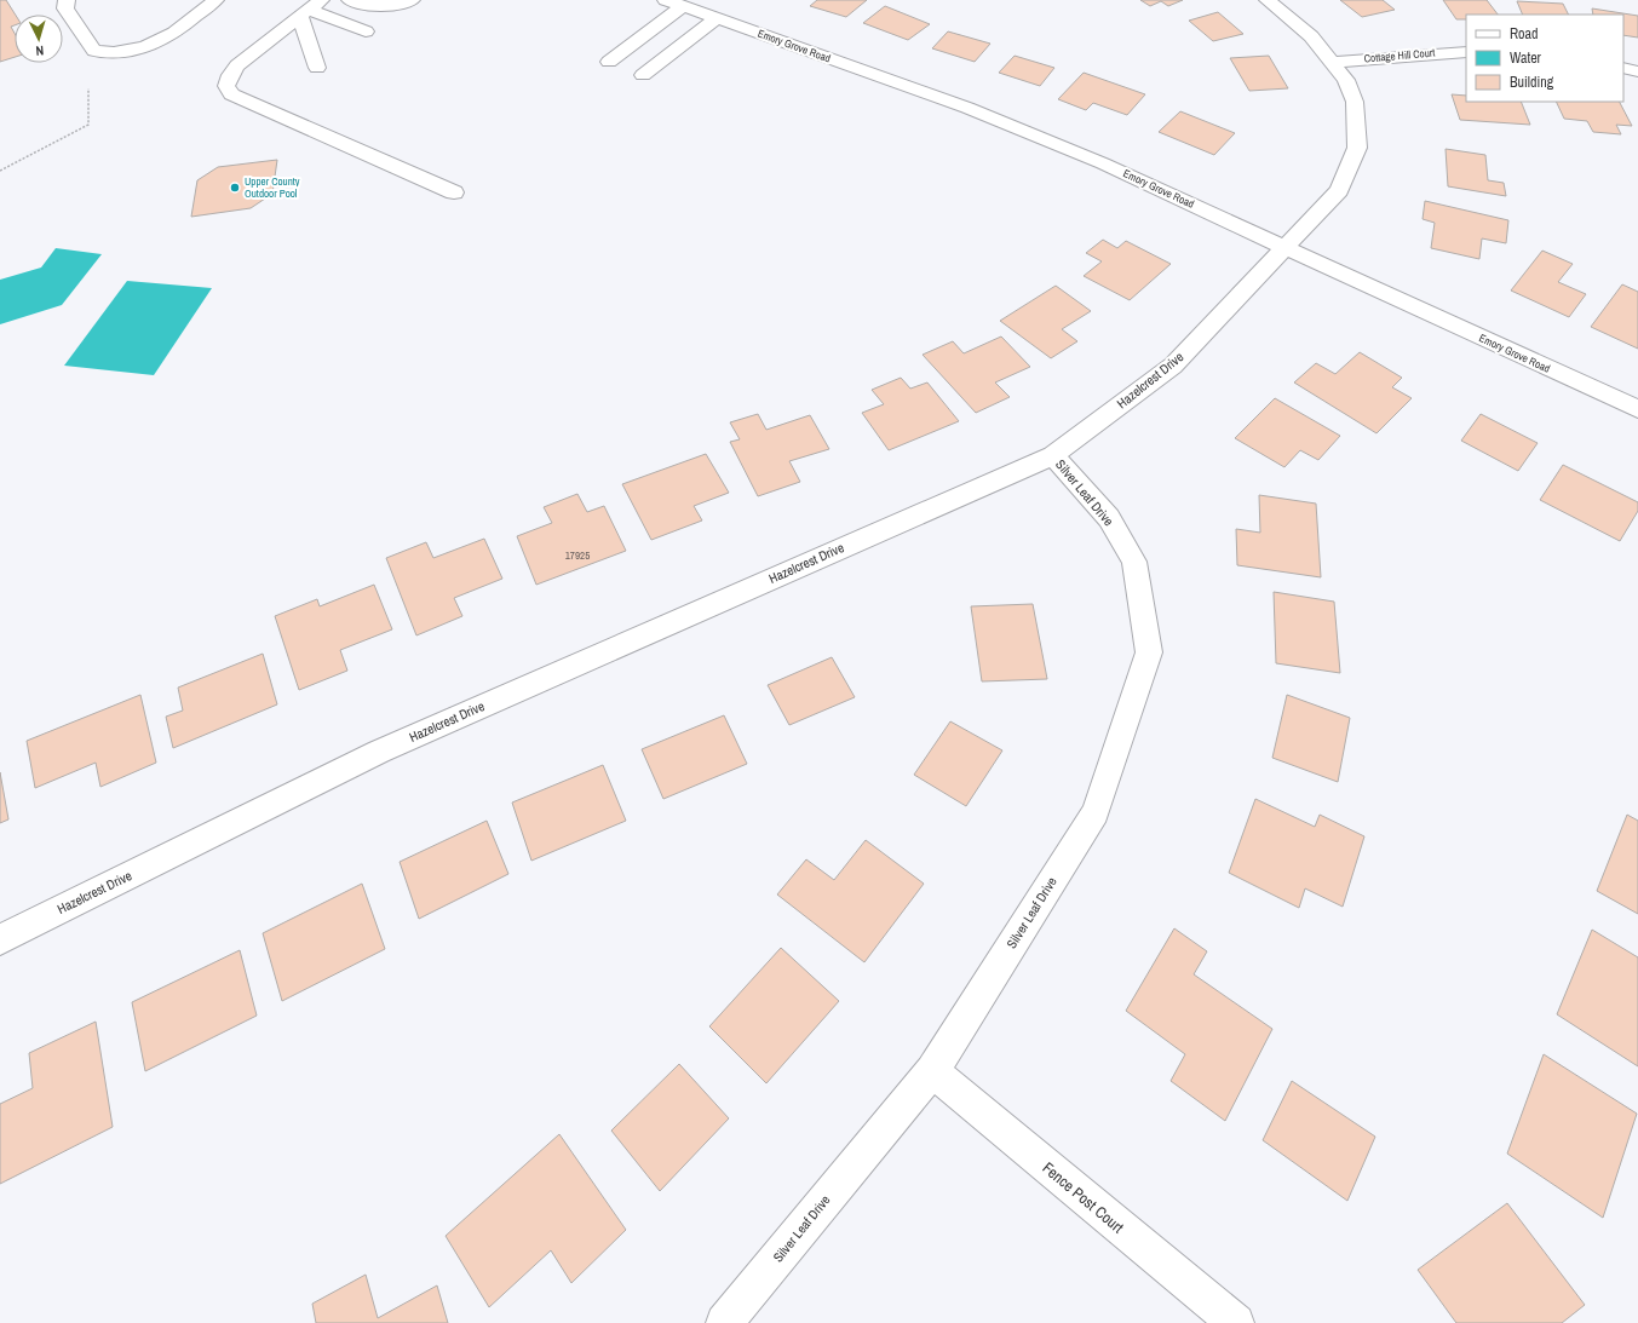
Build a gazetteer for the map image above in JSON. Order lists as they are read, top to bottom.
{
  "streets": {
    "street": [
      "Emory Grove Road",
      "Cottage Hill Court",
      "Hazelcrest Drive",
      "Silver Leaf Drive",
      "Fence Post Court"
    ]
  },
  "crossings": [
    ["Emory Grove Road", "Hazelcrest Drive"],
    ["Cottage Hill Court", "Hazelcrest Drive"],
    ["Hazelcrest Drive", "Silver Leaf Drive"],
    ["Silver Leaf Drive", "Fence Post Court"]
  ],
  "places": ["Upper County Outdoor Pool"],
  "house_numbers": ["17925"],
  "legend": ["Road", "Water", "Building"],
  "north": "bottom"
}
